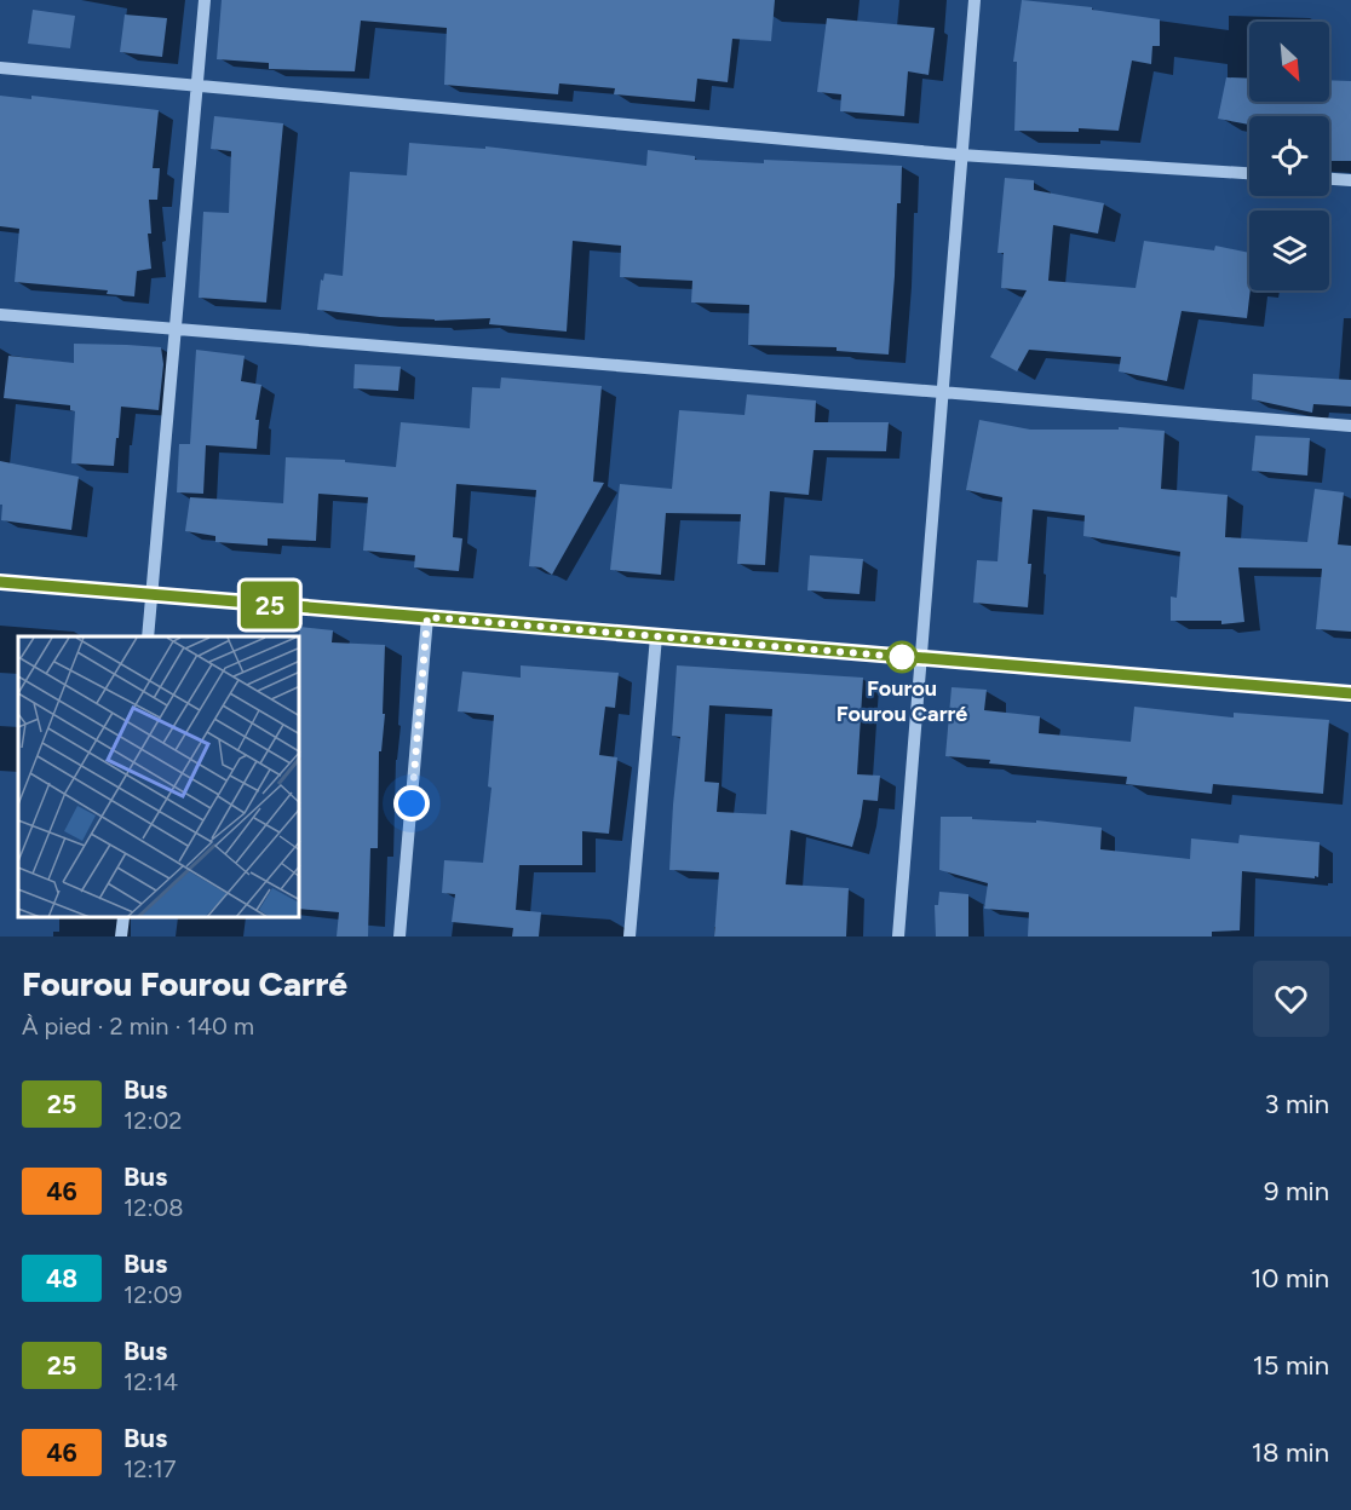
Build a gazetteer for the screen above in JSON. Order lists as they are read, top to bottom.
{
  "places": ["Fourou Fourou Carré"],
  "lines": ["bus line 25"],
  "north": "bottom right",
  "page": {
    "on_map": "25",
    "heading": ["Fourou Fourou Carré", "À pied · 2 min · 140 m"],
    "list": [
      {
        "mark": "25",
        "name": "Bus",
        "note": "12:02",
        "value": "3 min"
      },
      {
        "mark": "46",
        "name": "Bus",
        "note": "12:08",
        "value": "9 min"
      },
      {
        "mark": "48",
        "name": "Bus",
        "note": "12:09",
        "value": "10 min"
      },
      {
        "mark": "25",
        "name": "Bus",
        "note": "12:14",
        "value": "15 min"
      },
      {
        "mark": "46",
        "name": "Bus",
        "note": "12:17",
        "value": "18 min"
      }
    ]
  }
}
